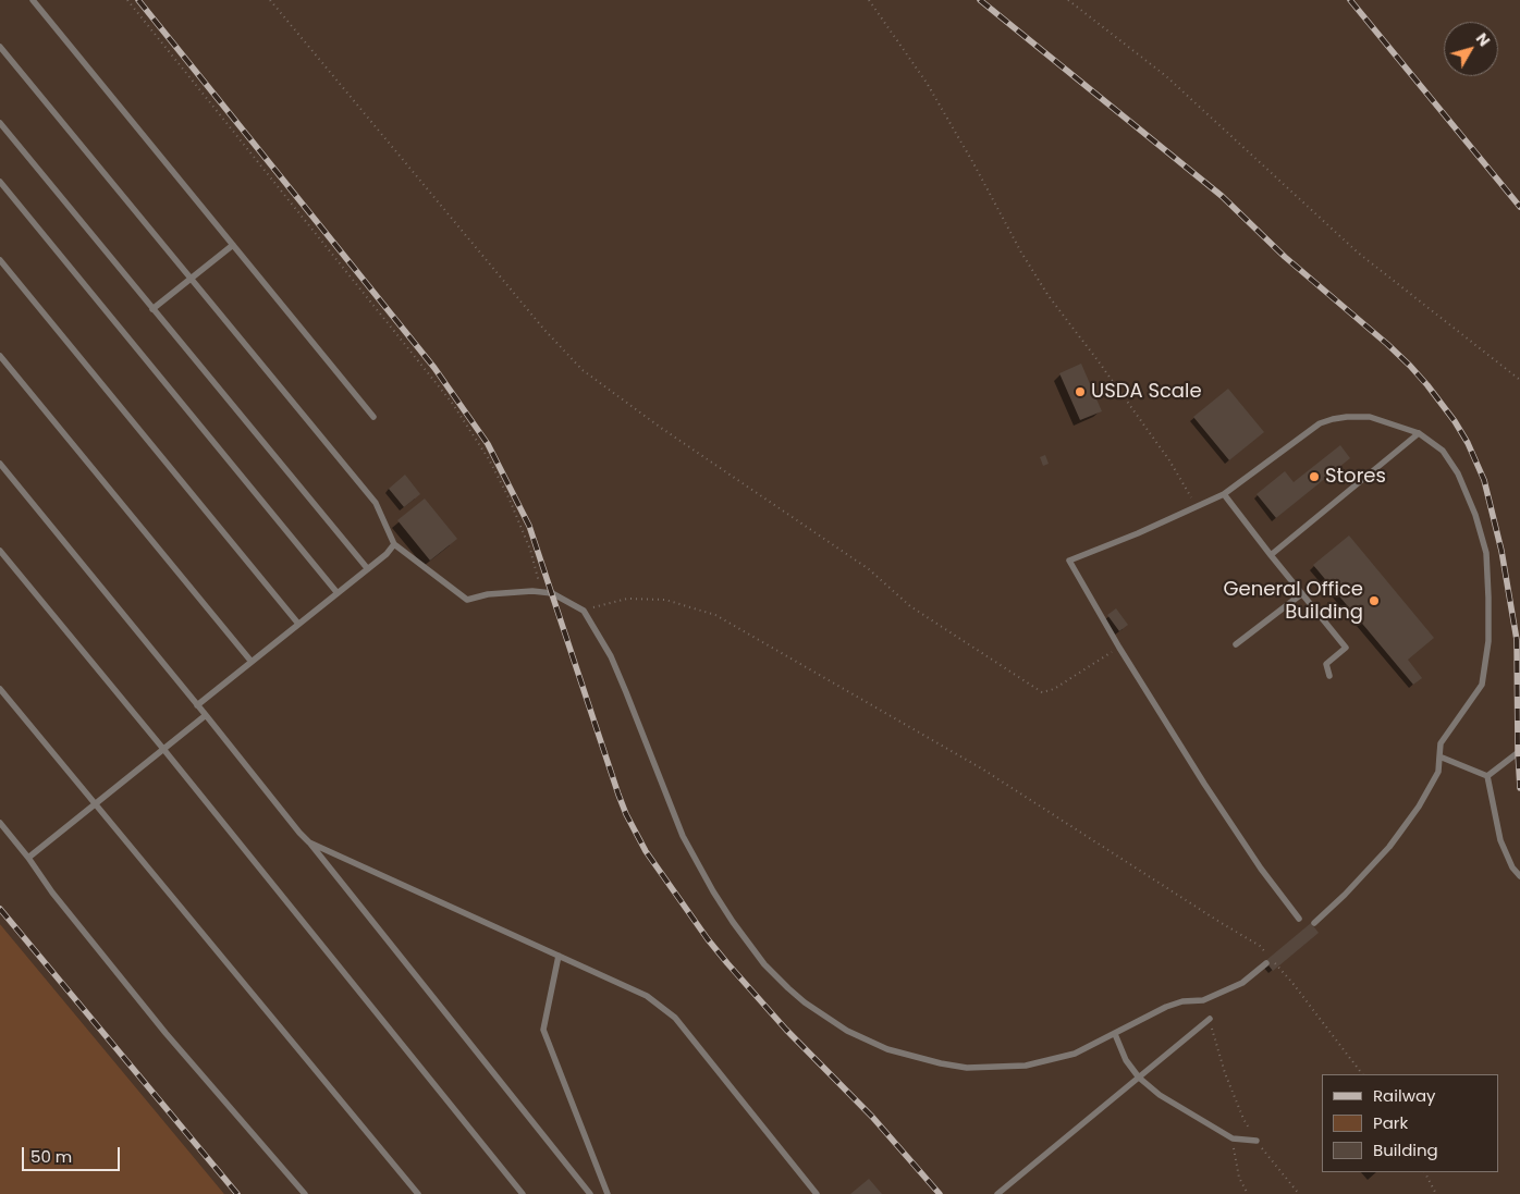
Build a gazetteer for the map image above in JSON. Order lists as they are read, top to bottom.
{
  "places": ["USDA Scale", "Stores", "General Office Building"],
  "legend": ["Railway", "Park", "Building"],
  "scale_bar": "50 m",
  "north": "top right"
}
